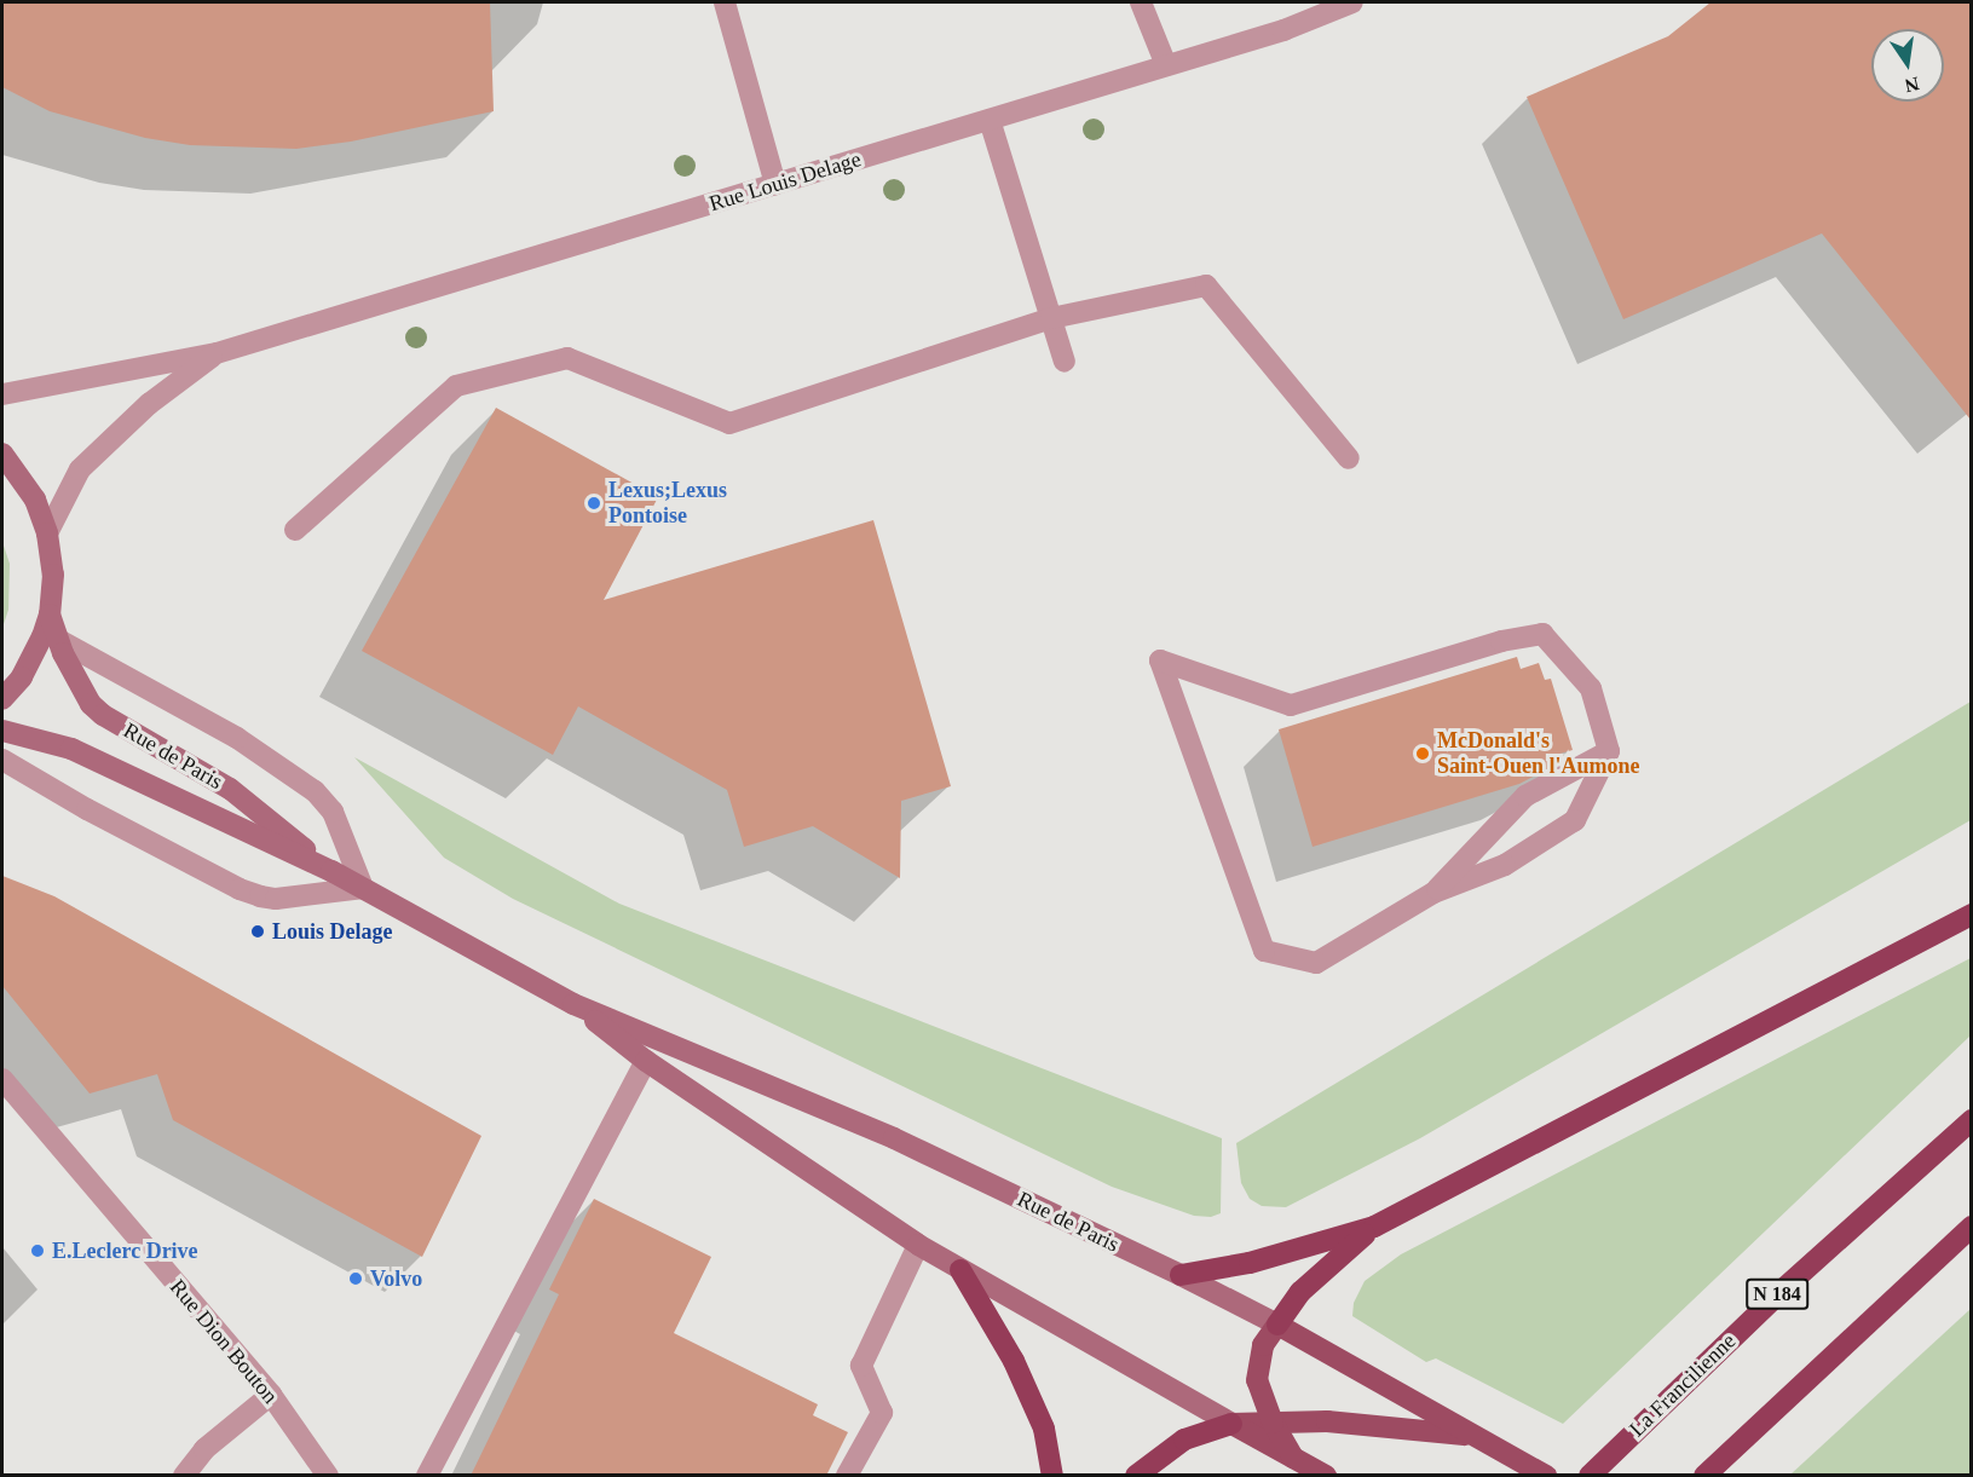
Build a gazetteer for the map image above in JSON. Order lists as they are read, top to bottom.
{
  "streets": {
    "highway": ["N 184", "La Francilienne"],
    "main road": ["Rue de Paris"],
    "street": ["Rue Louis Delage", "Rue Dion Bouton"]
  },
  "places": [
    "Lexus;Lexus Pontoise",
    "McDonald's Saint-Ouen l'Aumone",
    "Louis Delage",
    "E.Leclerc Drive",
    "Volvo"
  ],
  "north": "bottom"
}
